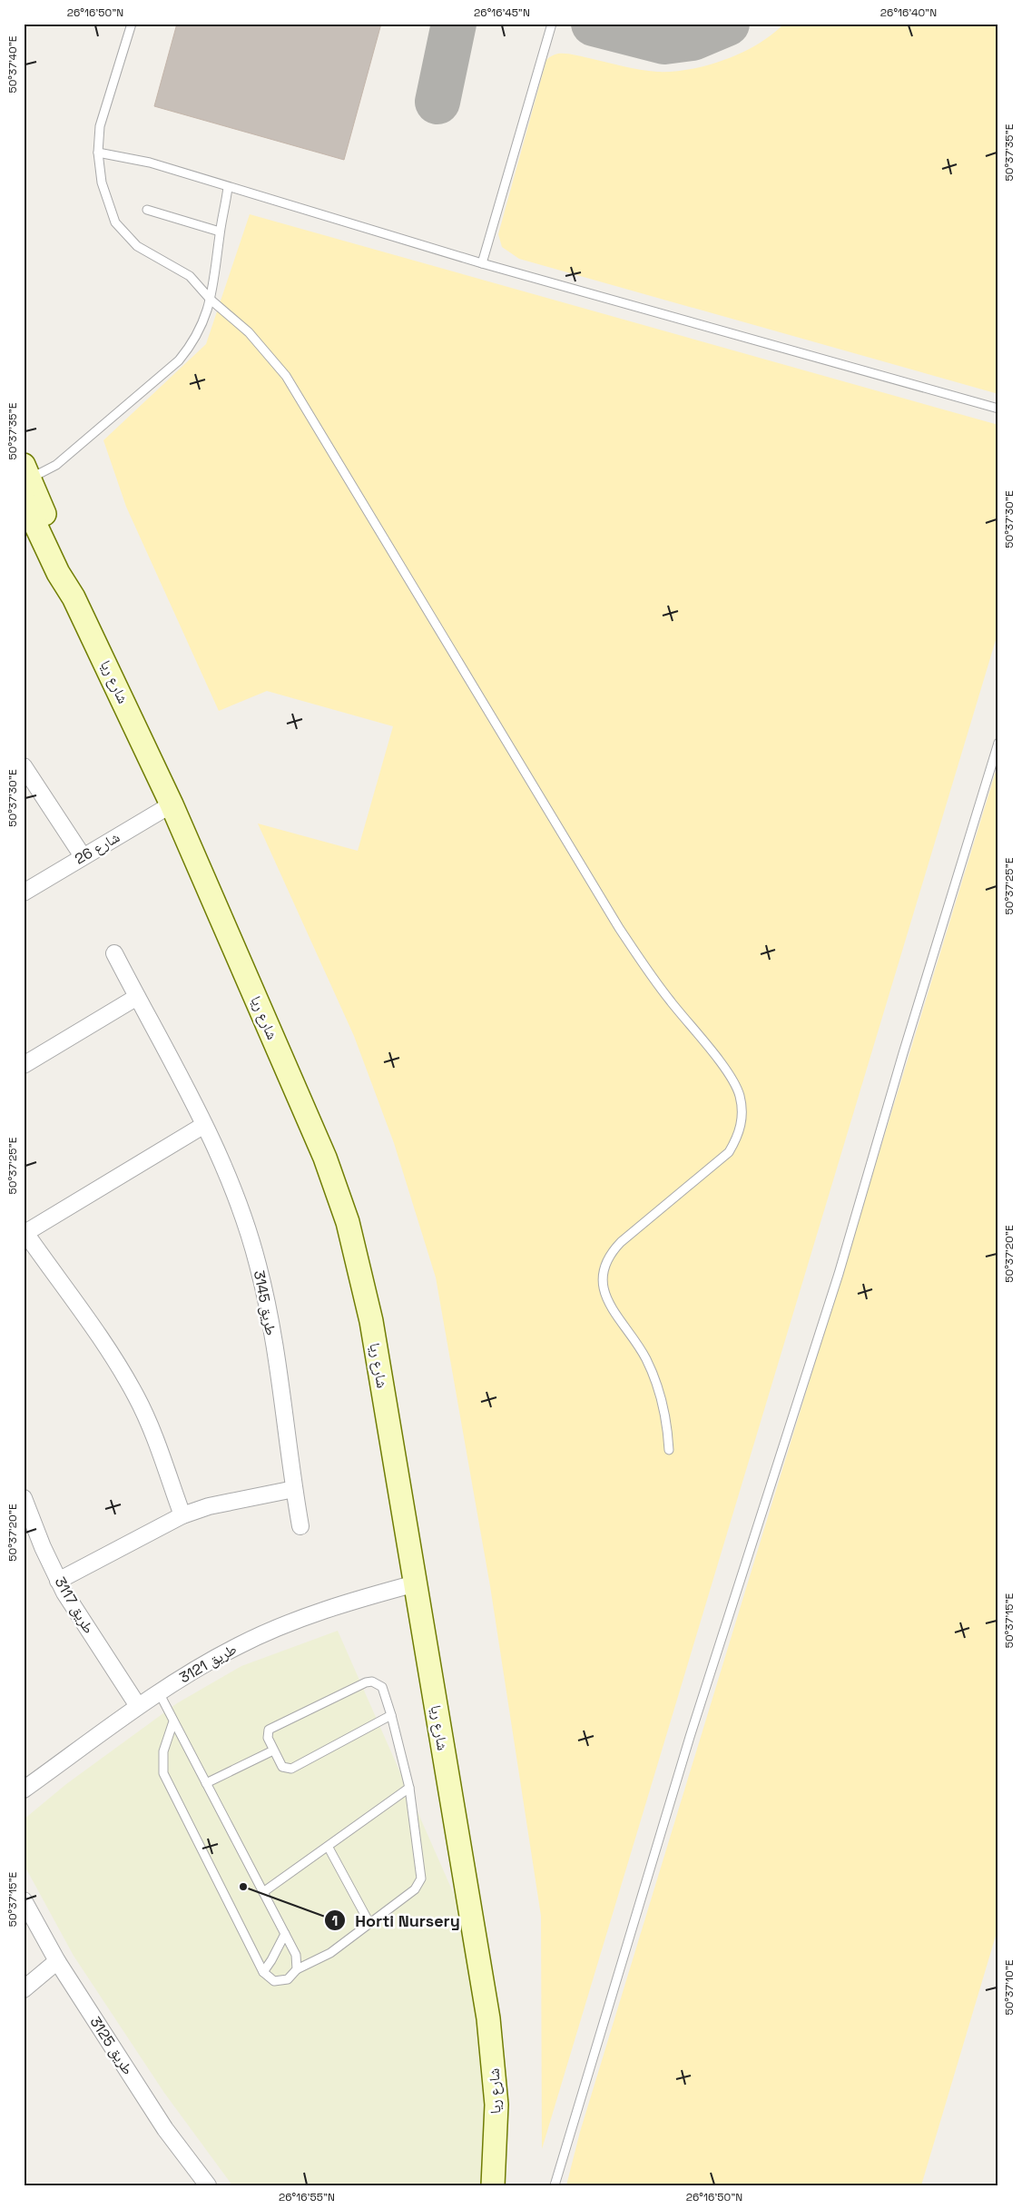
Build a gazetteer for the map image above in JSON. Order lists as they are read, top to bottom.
{
  "streets": {
    "main road": ["شارع ريا"],
    "street": [
      "شارع 26",
      "طريق 3145",
      "طريق 3117",
      "طريق 3121",
      "طريق 3125"
    ]
  },
  "crossings": [
    ["شارع ريا", "شارع 26"],
    ["شارع ريا", "طريق 3121"],
    ["طريق 3117", "طريق 3121"]
  ],
  "places": ["Horti Nursery"],
  "coordinates": [
    "26°16'50\"N",
    "26°16'45\"N",
    "26°16'40\"N",
    "50°37'40\"E",
    "50°37'35\"E",
    "50°37'30\"E",
    "50°37'25\"E",
    "50°37'20\"E",
    "50°37'15\"E",
    "50°37'10\"E",
    "26°16'55\"N"
  ]
}
